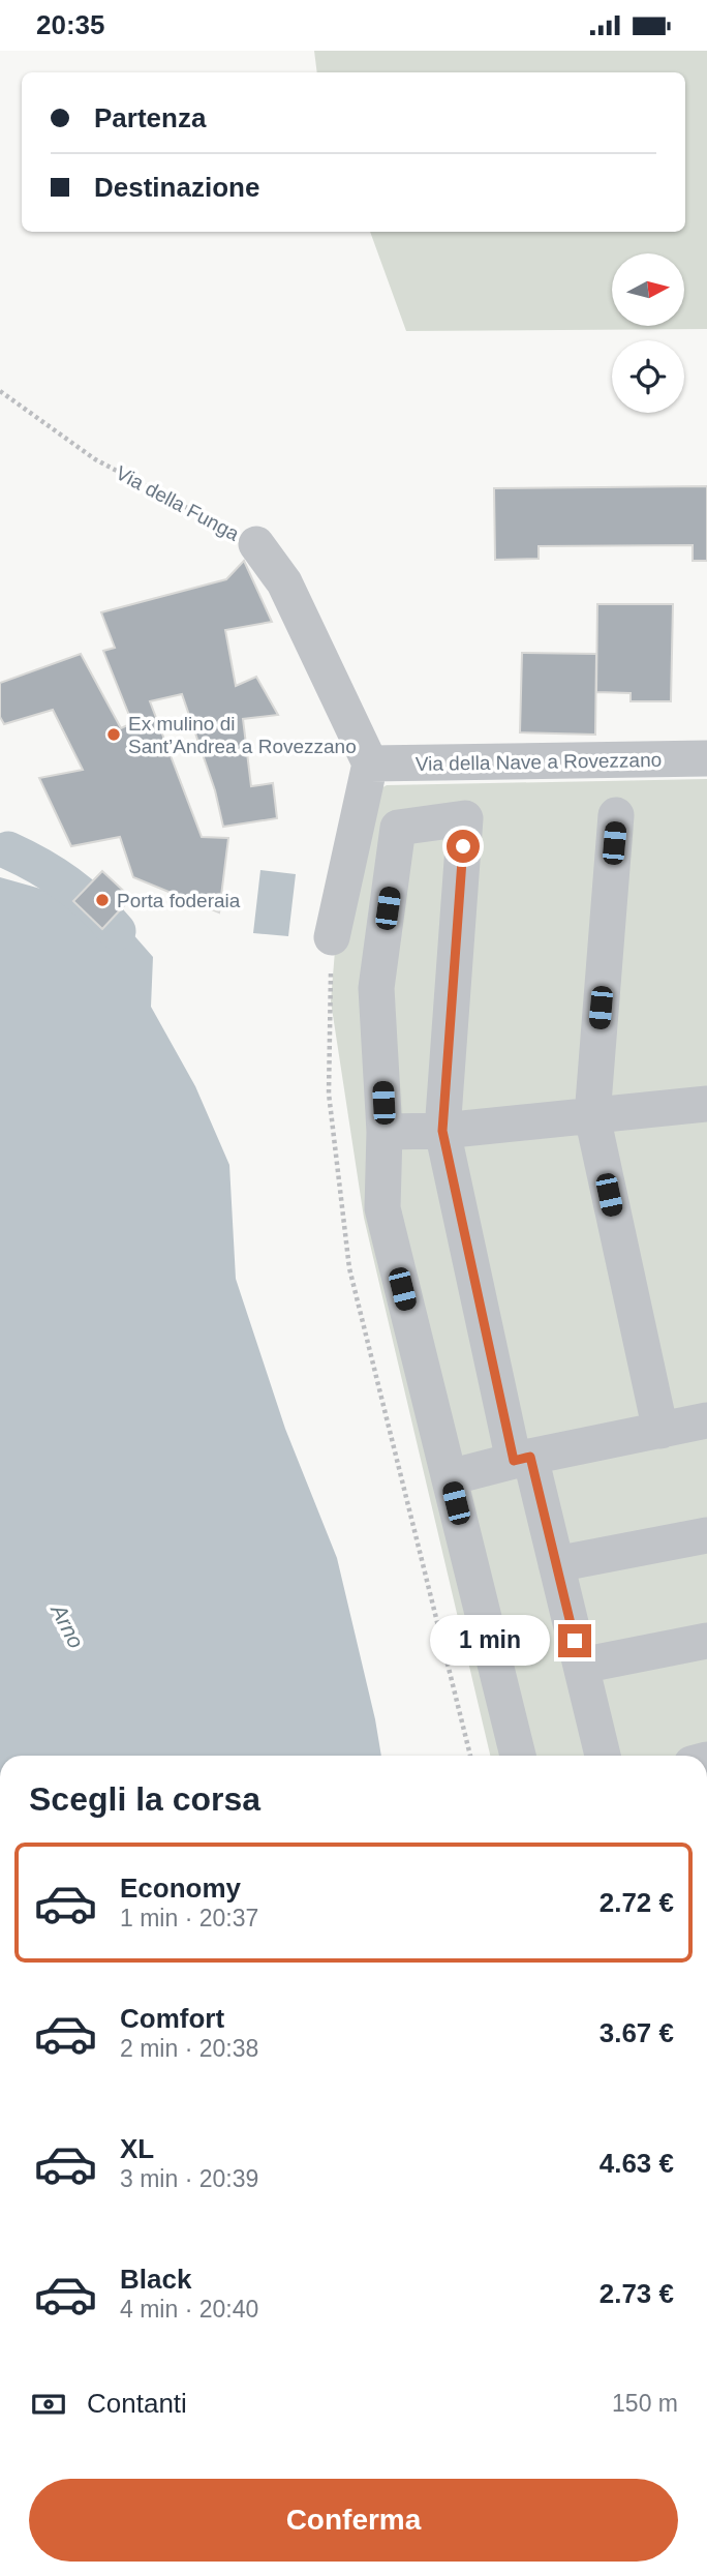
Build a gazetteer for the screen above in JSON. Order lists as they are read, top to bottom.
{
  "streets": {
    "street": ["Via della Funga", "Via della Nave a Rovezzano"]
  },
  "crossings": [
    ["Via della Funga", "Via della Nave a Rovezzano"]
  ],
  "water": ["Arno"],
  "places": ["Ex mulino di Sant’Andrea a Rovezzano", "Porta foderaia"],
  "north": "right",
  "page": {
    "status": "20:35",
    "banner": ["Partenza", "Destinazione"],
    "bubble": "1 min",
    "heading": "Scegli la corsa",
    "list": [
      {
        "name": "Economy",
        "note": "1 min · 20:37",
        "value": "2.72 €"
      },
      {
        "name": "Comfort",
        "note": "2 min · 20:38",
        "value": "3.67 €"
      },
      {
        "name": "XL",
        "note": "3 min · 20:39",
        "value": "4.63 €"
      },
      {
        "name": "Black",
        "note": "4 min · 20:40",
        "value": "2.73 €"
      }
    ],
    "pay": ["Contanti", "150 m"],
    "buttons": "Conferma"
  }
}
